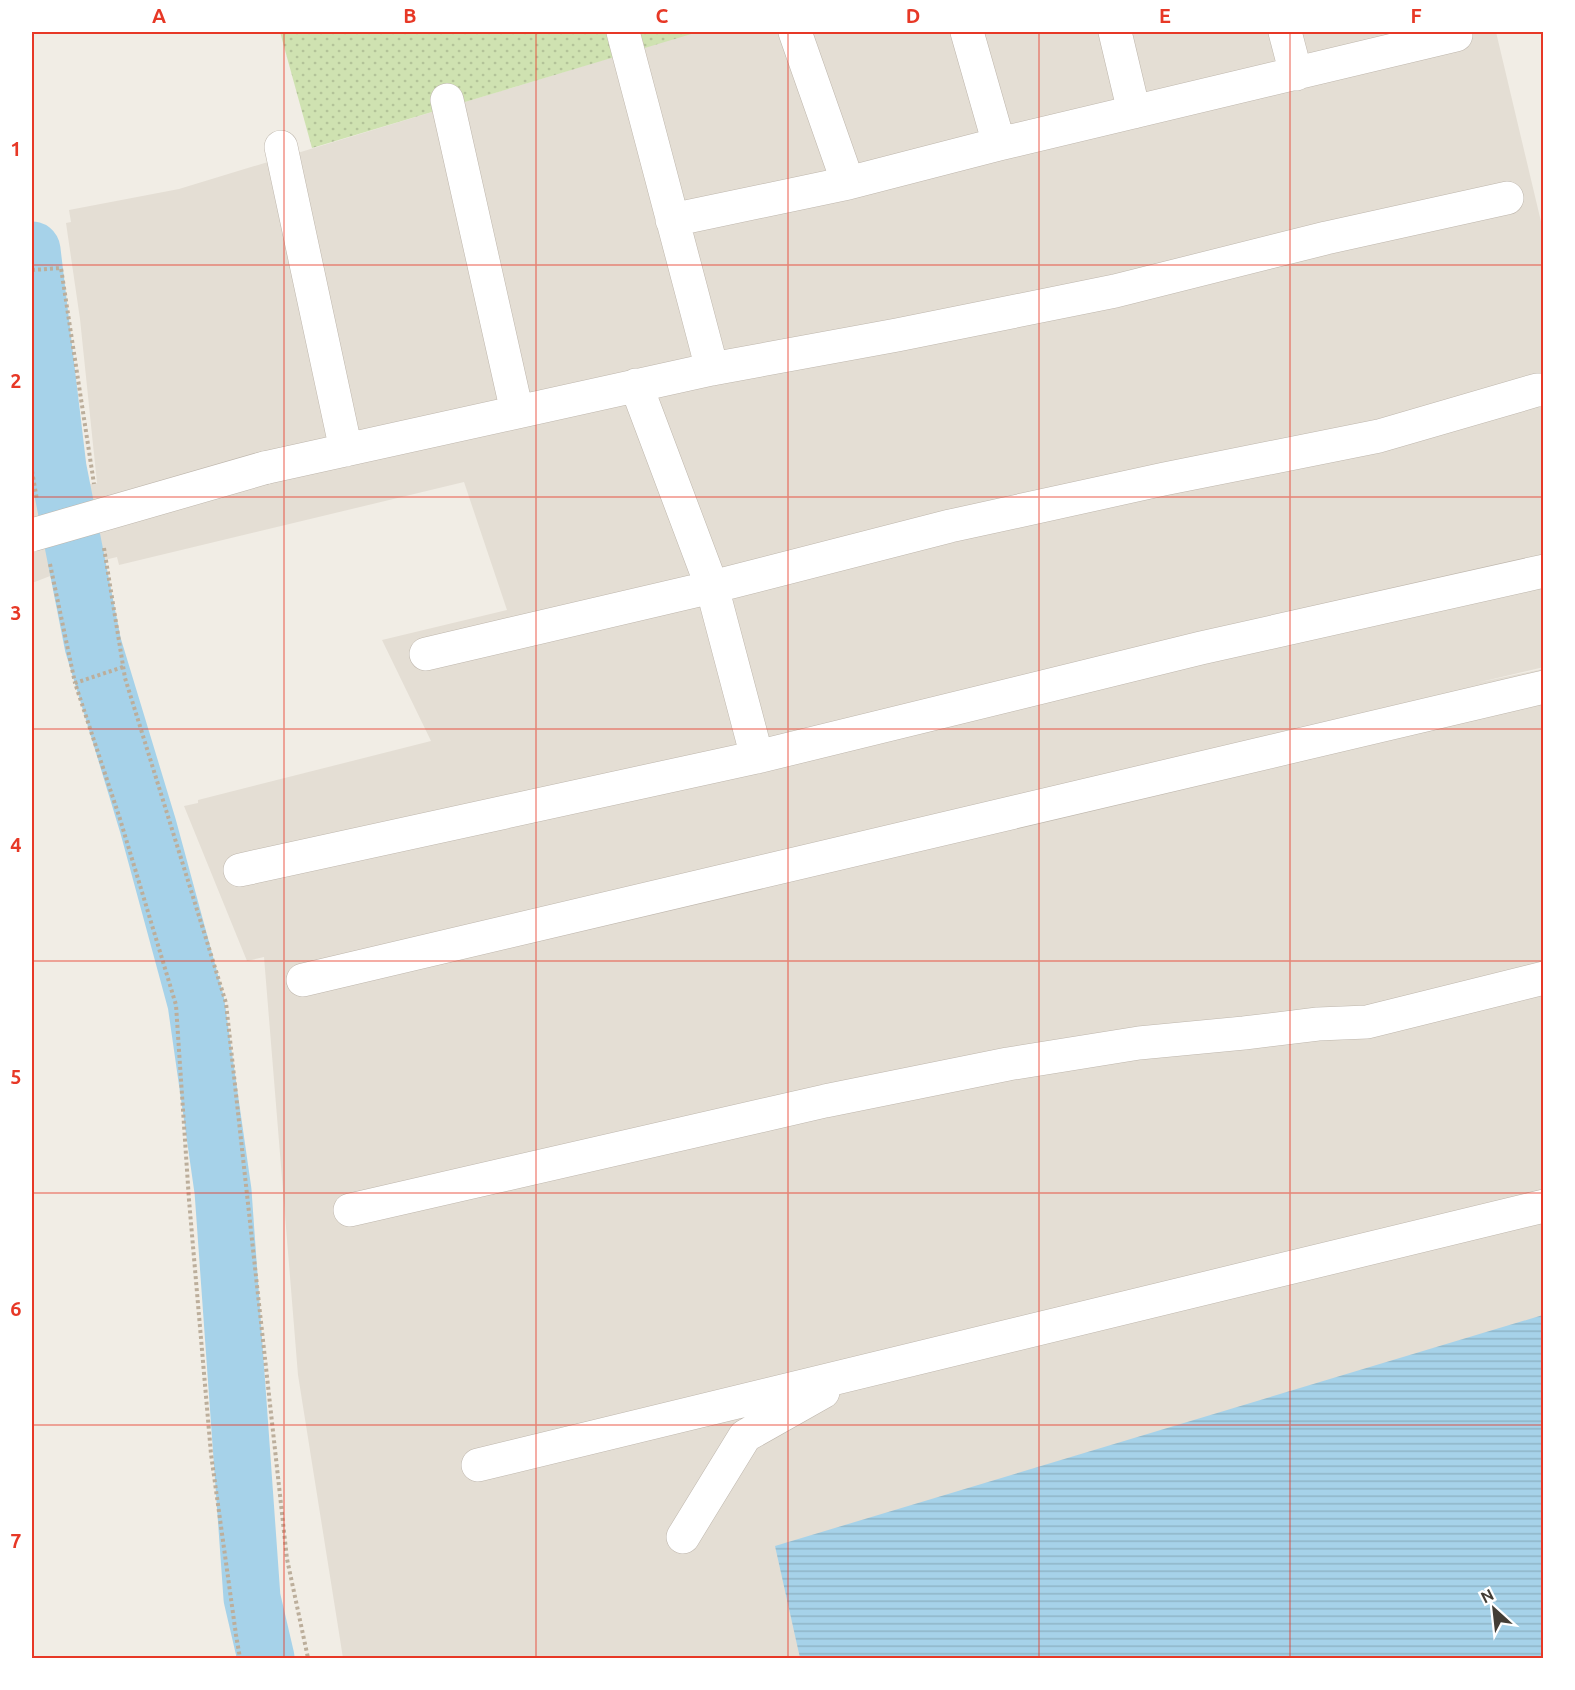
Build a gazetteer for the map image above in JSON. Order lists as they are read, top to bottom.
{
  "north": "top left",
  "grid": {
    "columns": [
      "A",
      "B",
      "C",
      "D",
      "E",
      "F"
    ],
    "rows": [
      "1",
      "2",
      "3",
      "4",
      "5",
      "6",
      "7"
    ]
  }
}
